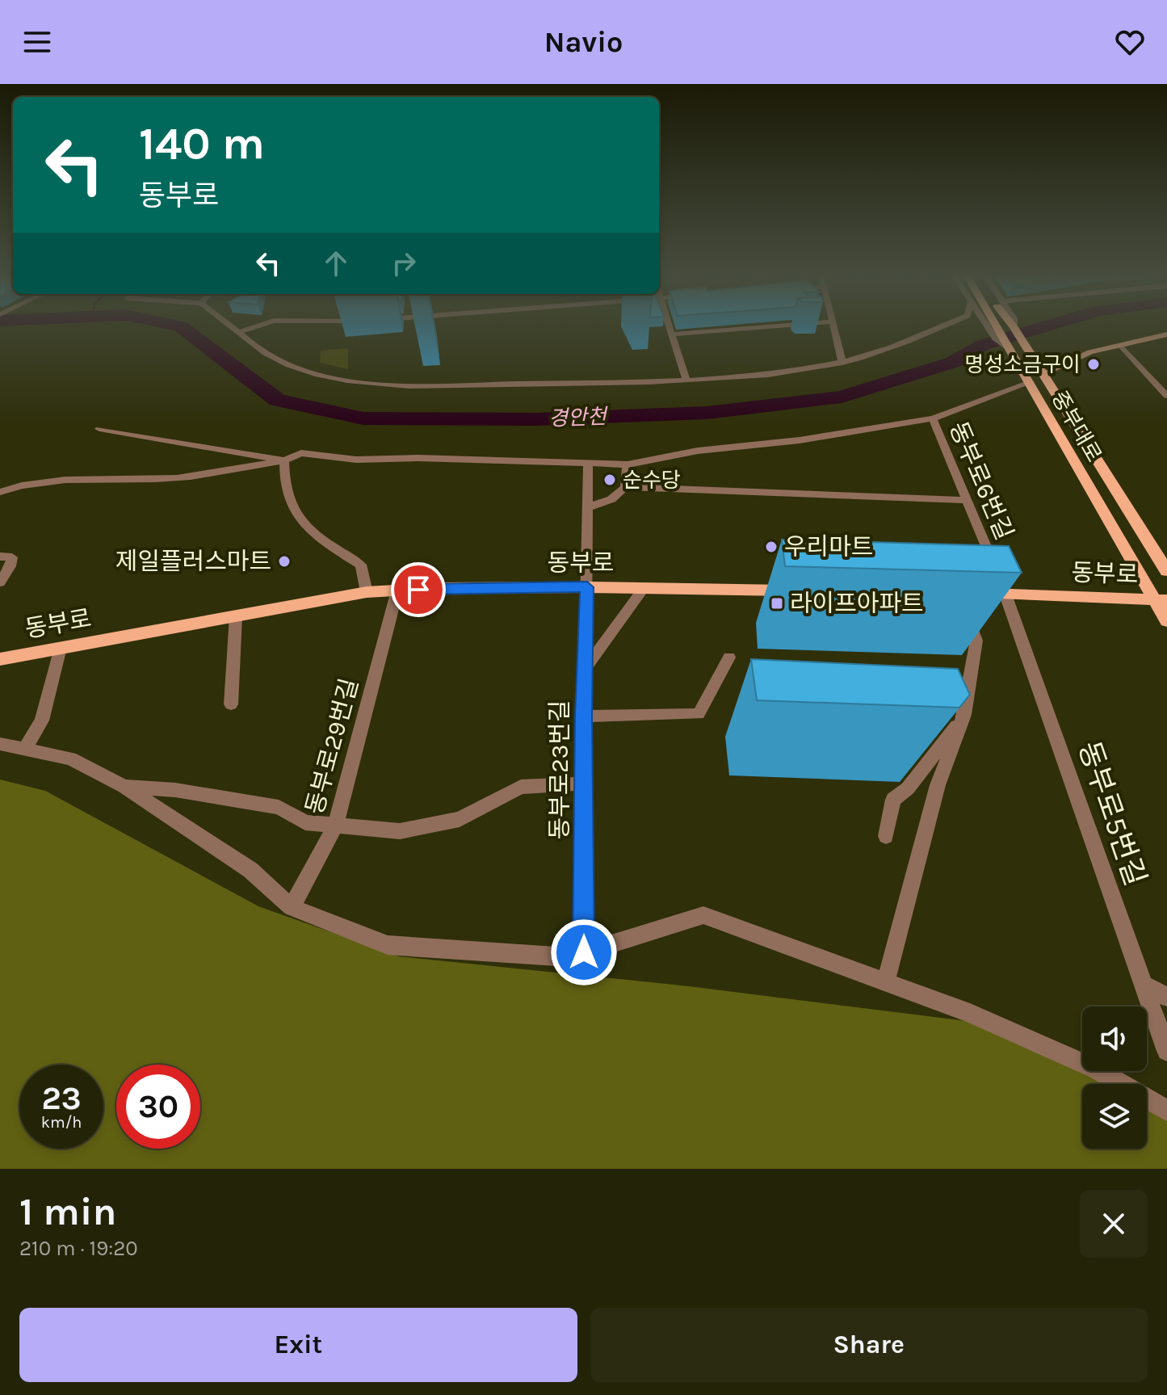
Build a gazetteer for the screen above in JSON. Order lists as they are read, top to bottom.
{
  "streets": {
    "main road": ["중부대로", "동부로"],
    "street": [
      "동부로6번길",
      "동부로29번길",
      "동부로23번길",
      "동부로5번길"
    ]
  },
  "crossings": [
    ["중부대로", "동부로"],
    ["동부로6번길", "동부로"],
    ["동부로6번길", "동부로5번길"],
    ["동부로", "동부로29번길"],
    ["동부로", "동부로23번길"],
    ["동부로", "동부로5번길"]
  ],
  "water": ["경안천"],
  "places": {
    "other": [
      "명성소금구이",
      "순수당",
      "우리마트",
      "제일플러스마트"
    ],
    "transit": ["라이프아파트"]
  },
  "page": {
    "header": "Navio",
    "turn": ["140 m", "동부로"],
    "speed": "23 km/h",
    "limit": "30",
    "heading": ["1 min", "210 m · 19:20"],
    "buttons": ["Exit", "Share"]
  }
}
